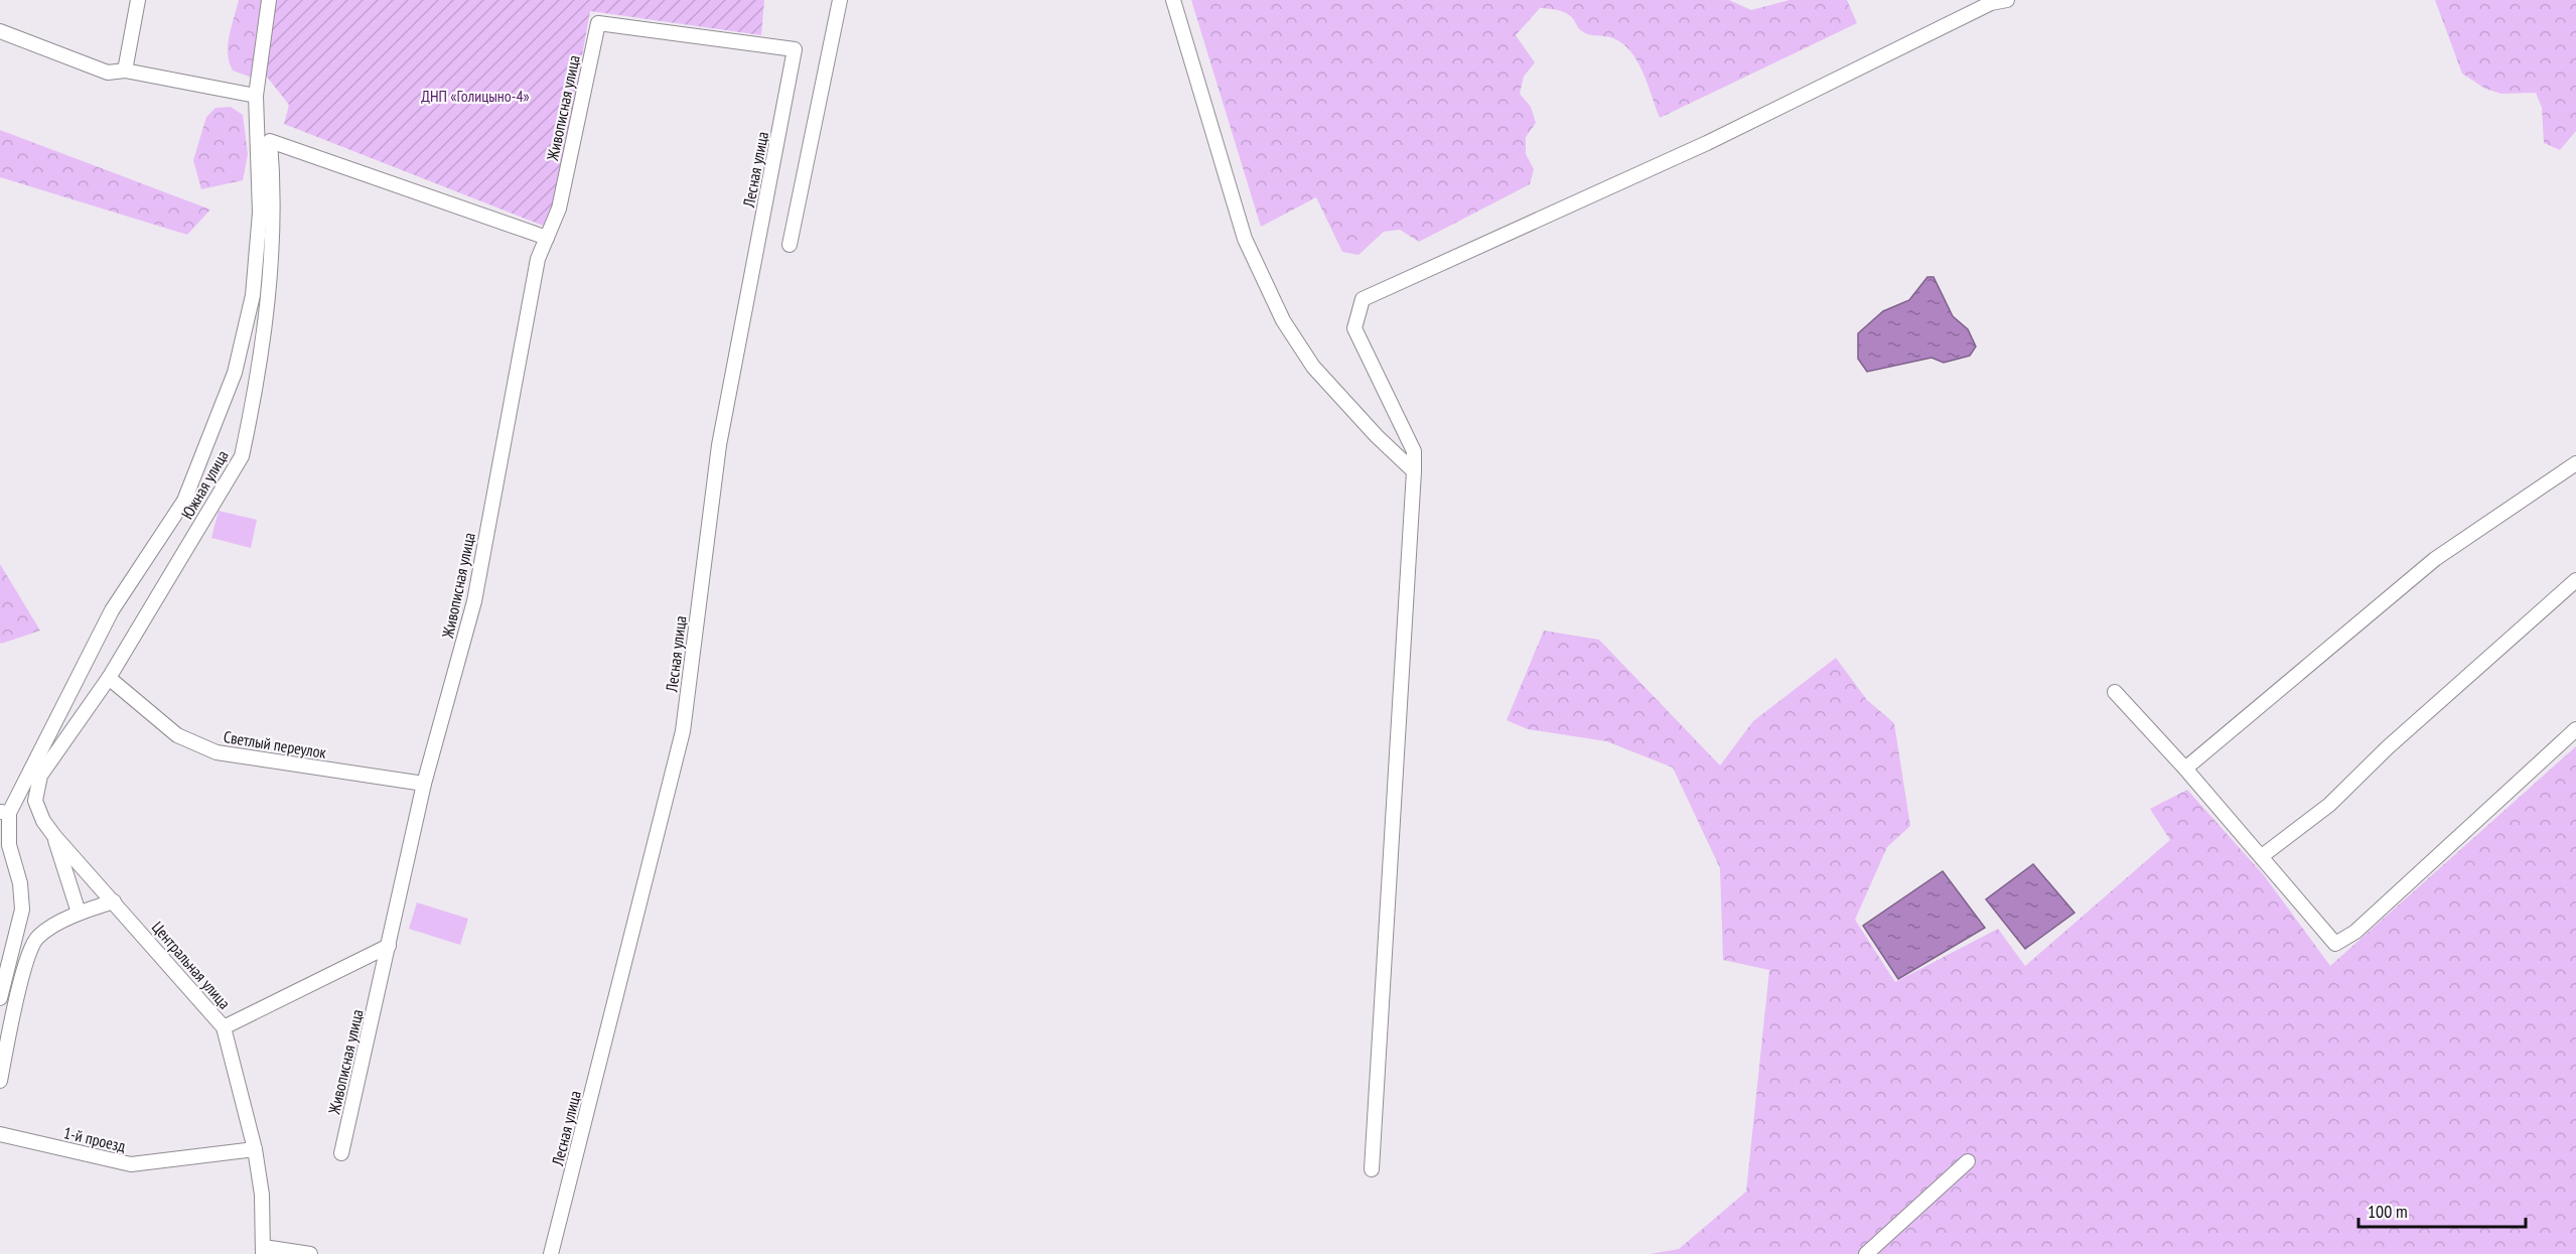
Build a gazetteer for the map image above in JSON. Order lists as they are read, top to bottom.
{
  "streets": {
    "street": [
      "Живописная улица",
      "Лесная улица",
      "Южная улица",
      "Светлый переулок",
      "Центральная улица",
      "1-й проезд"
    ]
  },
  "crossings": [
    ["Живописная улица", "Лесная улица"],
    ["Живописная улица", "Южная улица"],
    ["Живописная улица", "Светлый переулок"],
    ["Южная улица", "Светлый переулок"],
    ["Южная улица", "Центральная улица"],
    ["Центральная улица", "1-й проезд"]
  ],
  "parks": ["ДНП «Голицыно-4»"],
  "scale_bar": "100 m"
}
